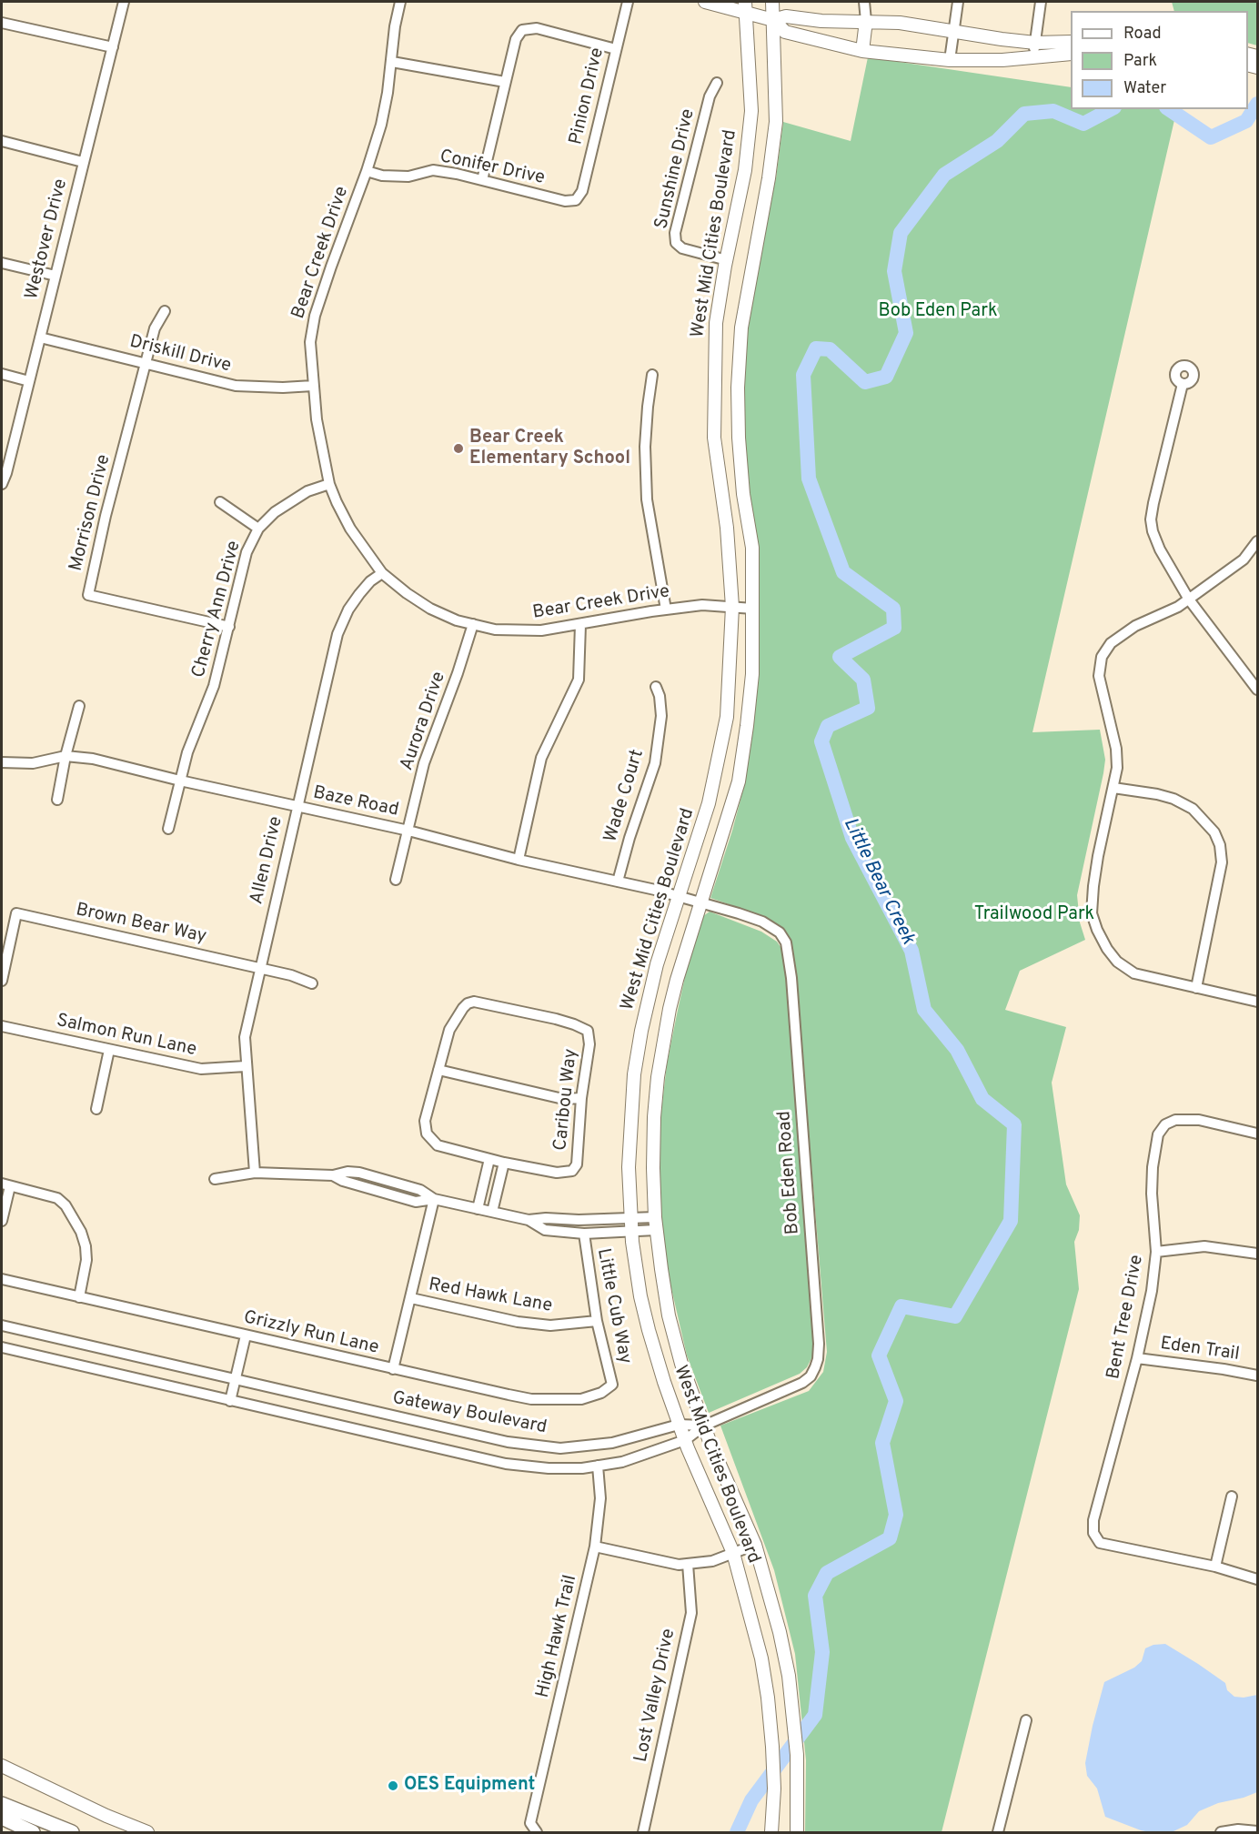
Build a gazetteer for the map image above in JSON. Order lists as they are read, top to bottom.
{
  "streets": {
    "main road": ["West Mid Cities Boulevard"],
    "street": [
      "Pinion Drive",
      "Conifer Drive",
      "Sunshine Drive",
      "Westover Drive",
      "Bear Creek Drive",
      "Driskill Drive",
      "Morrison Drive",
      "Cherry Ann Drive",
      "Aurora Drive",
      "Wade Court",
      "Baze Road",
      "Allen Drive",
      "Brown Bear Way",
      "Salmon Run Lane",
      "Caribou Way",
      "Bob Eden Road",
      "Red Hawk Lane",
      "Little Cub Way",
      "Bent Tree Drive",
      "Grizzly Run Lane",
      "Eden Trail",
      "Gateway Boulevard",
      "High Hawk Trail",
      "Lost Valley Drive"
    ]
  },
  "crossings": [
    ["Pinion Drive", "Conifer Drive"],
    ["Conifer Drive", "Bear Creek Drive"],
    ["Sunshine Drive", "West Mid Cities Boulevard"],
    ["West Mid Cities Boulevard", "Bear Creek Drive"],
    ["West Mid Cities Boulevard", "Baze Road"],
    ["West Mid Cities Boulevard", "Bob Eden Road"],
    ["West Mid Cities Boulevard", "Gateway Boulevard"],
    ["Westover Drive", "Driskill Drive"],
    ["Bear Creek Drive", "Driskill Drive"],
    ["Bear Creek Drive", "Cherry Ann Drive"],
    ["Bear Creek Drive", "Aurora Drive"],
    ["Bear Creek Drive", "Allen Drive"],
    ["Driskill Drive", "Morrison Drive"],
    ["Morrison Drive", "Cherry Ann Drive"],
    ["Cherry Ann Drive", "Baze Road"],
    ["Aurora Drive", "Baze Road"],
    ["Wade Court", "Baze Road"],
    ["Baze Road", "Allen Drive"],
    ["Baze Road", "Bob Eden Road"],
    ["Allen Drive", "Brown Bear Way"],
    ["Allen Drive", "Salmon Run Lane"],
    ["Bob Eden Road", "Gateway Boulevard"],
    ["Red Hawk Lane", "Little Cub Way"],
    ["Little Cub Way", "Grizzly Run Lane"],
    ["Bent Tree Drive", "Eden Trail"]
  ],
  "water": ["Little Bear Creek"],
  "parks": ["Bob Eden Park", "Trailwood Park"],
  "places": ["Bear Creek Elementary School", "OES Equipment"],
  "legend": ["Road", "Park", "Water"]
}
